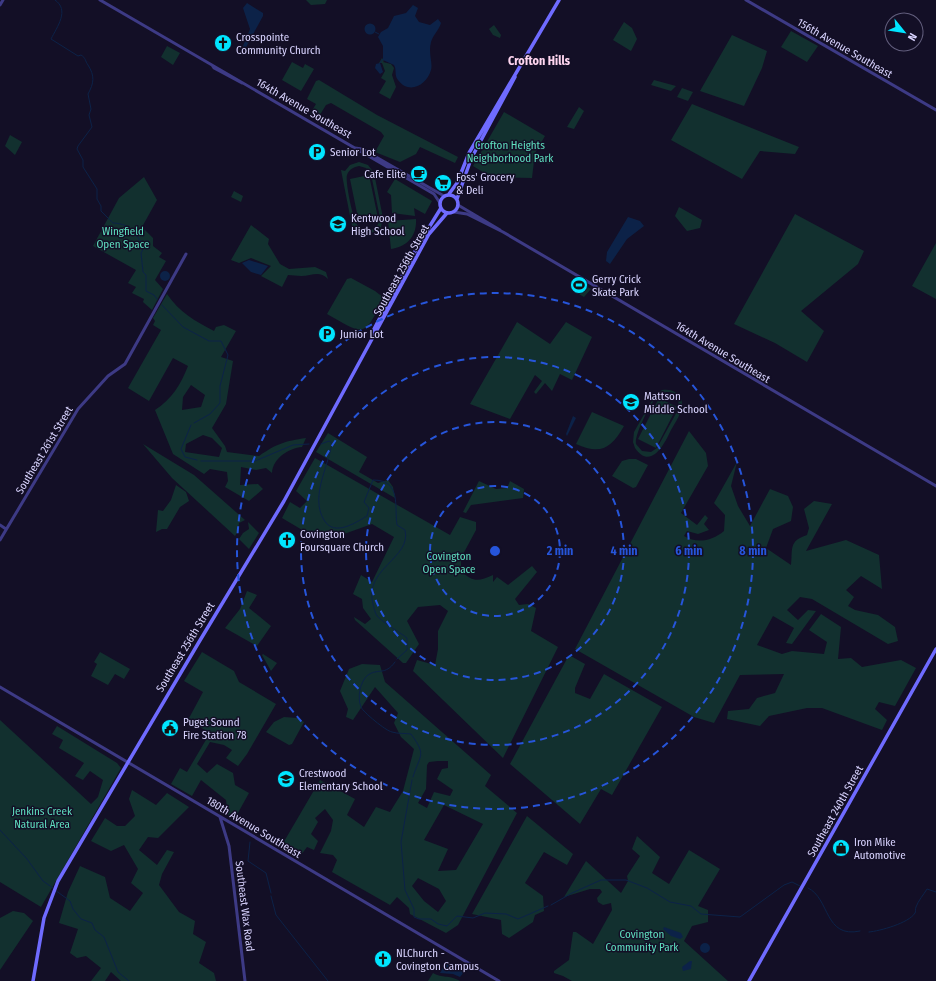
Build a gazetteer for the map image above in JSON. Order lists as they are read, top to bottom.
{
  "streets": {
    "main road": ["Southeast 256th Street", "Southeast 240th Street"],
    "street": [
      "156th Avenue Southeast",
      "164th Avenue Southeast",
      "Southeast 261st Street",
      "180th Avenue Southeast",
      "Southeast Wax Road"
    ]
  },
  "crossings": [
    ["164th Avenue Southeast", "Southeast 256th Street"],
    ["Southeast 256th Street", "180th Avenue Southeast"],
    ["180th Avenue Southeast", "Southeast Wax Road"]
  ],
  "districts": ["Crofton Hills"],
  "parks": [
    "Crofton Heights Neighborhood Park",
    "Wingfield Open Space",
    "Covington Open Space",
    "Jenkins Creek Natural Area",
    "Covington Community Park"
  ],
  "places": {
    "church": ["Crosspointe Community Church", "Covington Foursquare Church", "NLChurch - Covington Campus"],
    "parking": ["Senior Lot", "Junior Lot"],
    "cafe": ["Cafe Elite"],
    "supermarket": ["Foss' Grocery & Deli"],
    "school or university": ["Kentwood High School", "Mattson Middle School", "Crestwood Elementary School"],
    "sports": ["Gerry Crick Skate Park"],
    "public building": ["Puget Sound Fire Station 78"],
    "shop": ["Iron Mike Automotive"]
  },
  "north": "bottom right",
  "rings": [
    "2 min",
    "4 min",
    "6 min",
    "8 min"
  ]
}
